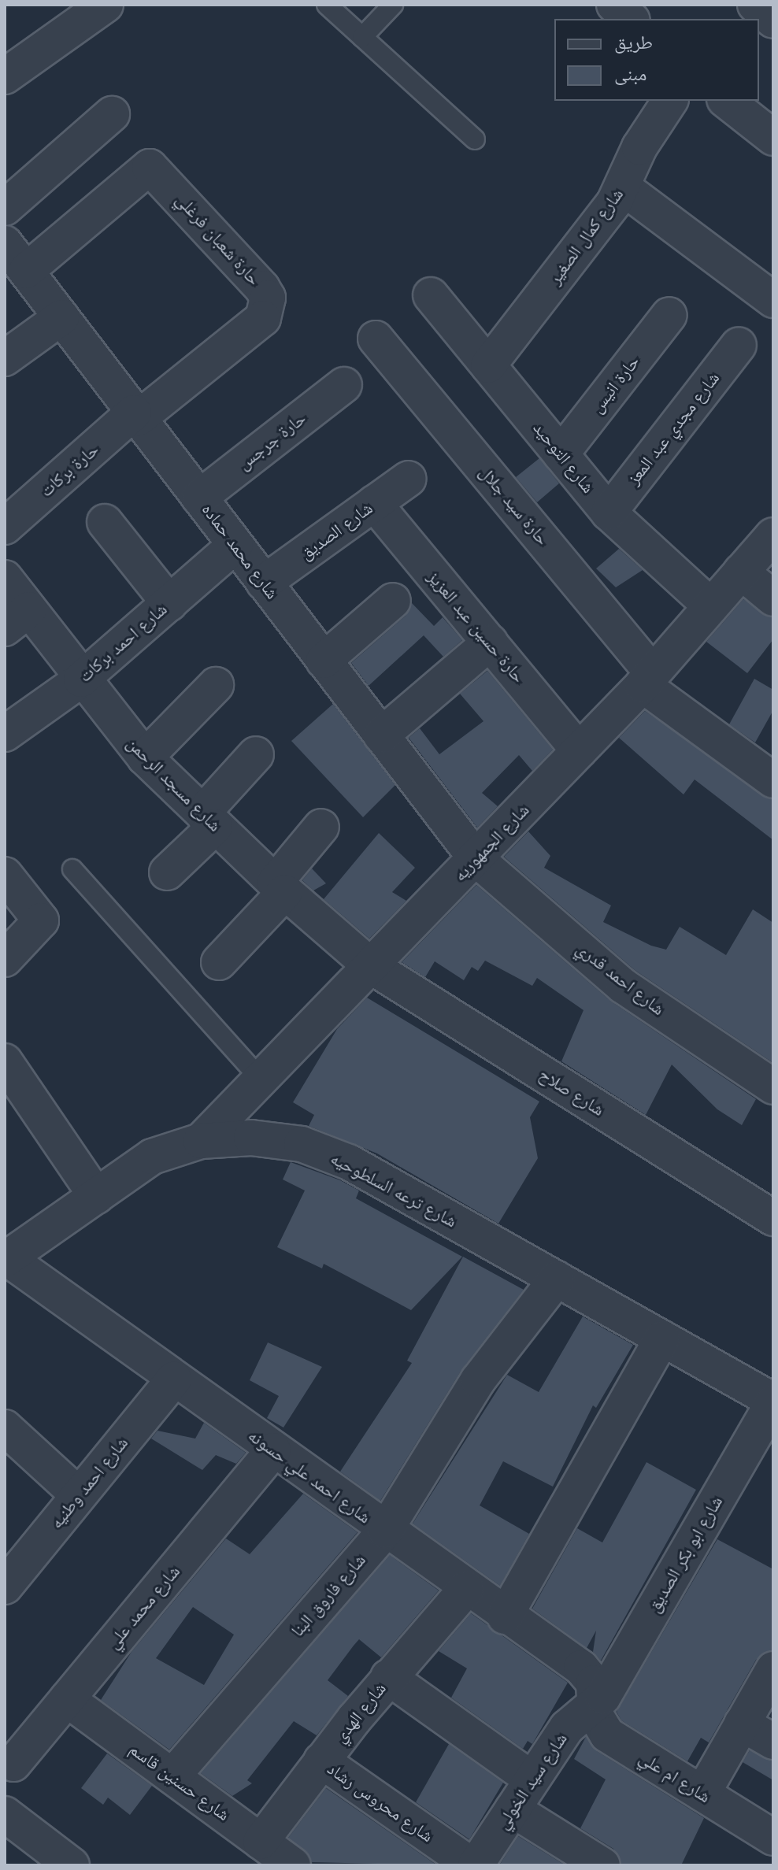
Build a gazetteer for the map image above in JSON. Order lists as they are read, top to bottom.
{
  "streets": {
    "street": [
      "شارع كمال الصغير",
      "حارة شعبان فرغلي",
      "حارة انيس",
      "شارع مجدي عبد المعز",
      "حارة جرجس",
      "شارع التوحيد",
      "حارة بركات",
      "حارة سيد جلال",
      "شارع الصديق",
      "شارع محمد حماده",
      "حارة حسين عبد العزيز",
      "شارع احمد بركات",
      "شارع مسجد الرحمن",
      "شارع الجمهوريه",
      "شارع احمد قدري",
      "شارع صلاح",
      "شارع ترعه السلطوحيه",
      "شارع احمد علي حسونه",
      "شارع احمد وطنيه",
      "شارع ابو بكر الصديق",
      "شارع فاروق البنا",
      "شارع محمد علي",
      "شارع الهدي",
      "شارع ام علي",
      "شارع سيد الخولي",
      "شارع حسنين قاسم",
      "شارع محروس رشاد"
    ]
  },
  "crossings": [
    ["شارع كمال الصغير", "شارع التوحيد"],
    ["حارة شعبان فرغلي", "حارة بركات"],
    ["حارة شعبان فرغلي", "شارع محمد حماده"],
    ["حارة انيس", "شارع التوحيد"],
    ["شارع مجدي عبد المعز", "شارع التوحيد"],
    ["حارة جرجس", "شارع محمد حماده"],
    ["شارع التوحيد", "شارع الجمهوريه"],
    ["حارة بركات", "شارع محمد حماده"],
    ["حارة سيد جلال", "شارع الجمهوريه"],
    ["شارع الصديق", "شارع محمد حماده"],
    ["شارع الصديق", "حارة حسين عبد العزيز"],
    ["شارع محمد حماده", "شارع احمد بركات"],
    ["شارع محمد حماده", "شارع الجمهوريه"],
    ["شارع محمد حماده", "شارع احمد قدري"],
    ["حارة حسين عبد العزيز", "شارع الجمهوريه"],
    ["شارع احمد بركات", "شارع مسجد الرحمن"],
    ["شارع مسجد الرحمن", "شارع الجمهوريه"],
    ["شارع مسجد الرحمن", "شارع صلاح"],
    ["شارع الجمهوريه", "شارع احمد قدري"],
    ["شارع الجمهوريه", "شارع صلاح"],
    ["شارع الجمهوريه", "شارع ترعه السلطوحيه"],
    ["شارع ترعه السلطوحيه", "شارع احمد علي حسونه"],
    ["شارع ترعه السلطوحيه", "شارع ابو بكر الصديق"],
    ["شارع ترعه السلطوحيه", "شارع فاروق البنا"],
    ["شارع احمد علي حسونه", "شارع احمد وطنيه"],
    ["شارع احمد علي حسونه", "شارع ابو بكر الصديق"],
    ["شارع احمد علي حسونه", "شارع فاروق البنا"],
    ["شارع احمد علي حسونه", "شارع محمد علي"],
    ["شارع احمد علي حسونه", "شارع الهدي"],
    ["شارع احمد علي حسونه", "شارع ام علي"],
    ["شارع احمد علي حسونه", "شارع سيد الخولي"],
    ["شارع ابو بكر الصديق", "شارع ام علي"],
    ["شارع ابو بكر الصديق", "شارع سيد الخولي"],
    ["شارع فاروق البنا", "شارع حسنين قاسم"],
    ["شارع محمد علي", "شارع حسنين قاسم"],
    ["شارع الهدي", "شارع حسنين قاسم"],
    ["شارع الهدي", "شارع محروس رشاد"],
    ["شارع ام علي", "شارع سيد الخولي"],
    ["شارع سيد الخولي", "شارع محروس رشاد"]
  ],
  "legend": ["طريق", "مبنى"]
}
